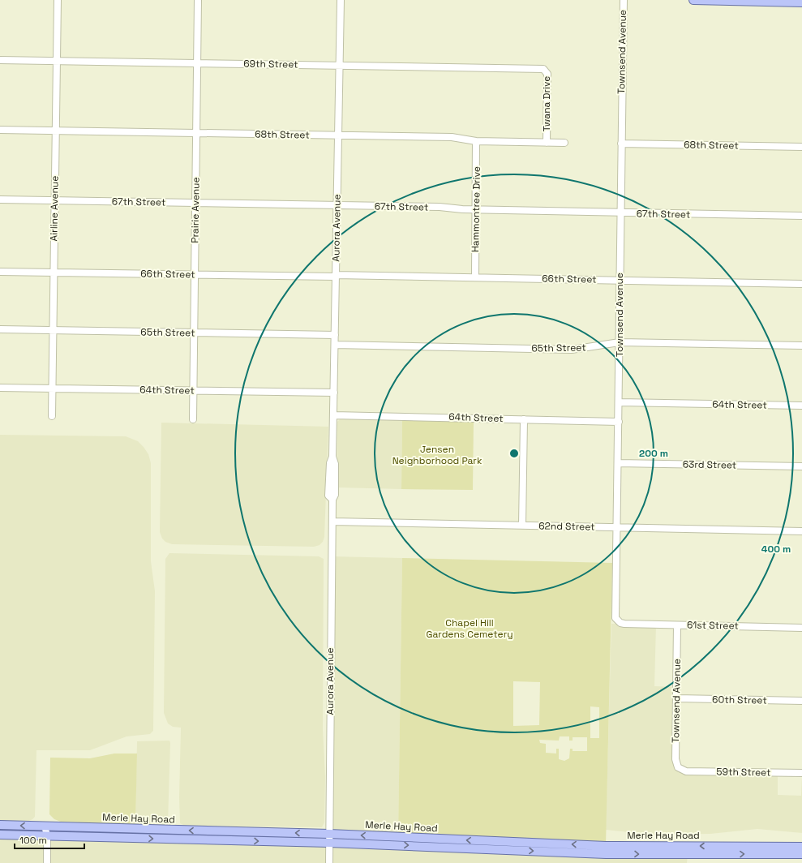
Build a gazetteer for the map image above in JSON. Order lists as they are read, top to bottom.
{
  "streets": {
    "main road": ["Merle Hay Road"],
    "street": [
      "Townsend Avenue",
      "69th Street",
      "Twana Drive",
      "68th Street",
      "67th Street",
      "Airline Avenue",
      "Hammontree Drive",
      "Prairie Avenue",
      "Aurora Avenue",
      "66th Street",
      "65th Street",
      "64th Street",
      "63rd Street",
      "62nd Street",
      "61st Street",
      "60th Street",
      "59th Street"
    ]
  },
  "crossings": [
    ["Townsend Avenue", "68th Street"],
    ["Townsend Avenue", "67th Street"],
    ["Townsend Avenue", "66th Street"],
    ["Townsend Avenue", "65th Street"],
    ["Townsend Avenue", "64th Street"],
    ["Townsend Avenue", "63rd Street"],
    ["Townsend Avenue", "62nd Street"],
    ["Townsend Avenue", "61st Street"],
    ["Townsend Avenue", "60th Street"],
    ["Townsend Avenue", "59th Street"],
    ["69th Street", "Twana Drive"],
    ["69th Street", "Airline Avenue"],
    ["69th Street", "Prairie Avenue"],
    ["69th Street", "Aurora Avenue"],
    ["Twana Drive", "68th Street"],
    ["68th Street", "Airline Avenue"],
    ["68th Street", "Hammontree Drive"],
    ["68th Street", "Prairie Avenue"],
    ["68th Street", "Aurora Avenue"],
    ["67th Street", "Airline Avenue"],
    ["67th Street", "Hammontree Drive"],
    ["67th Street", "Prairie Avenue"],
    ["67th Street", "Aurora Avenue"],
    ["Airline Avenue", "66th Street"],
    ["Airline Avenue", "65th Street"],
    ["Airline Avenue", "64th Street"],
    ["Hammontree Drive", "66th Street"],
    ["Prairie Avenue", "66th Street"],
    ["Prairie Avenue", "65th Street"],
    ["Prairie Avenue", "64th Street"],
    ["Aurora Avenue", "66th Street"],
    ["Aurora Avenue", "65th Street"],
    ["Aurora Avenue", "64th Street"],
    ["Aurora Avenue", "62nd Street"],
    ["Aurora Avenue", "Merle Hay Road"]
  ],
  "parks": ["Jensen Neighborhood Park", "Chapel Hill Gardens Cemetery"],
  "scale_bar": "100 m",
  "rings": ["200 m", "400 m"]
}
